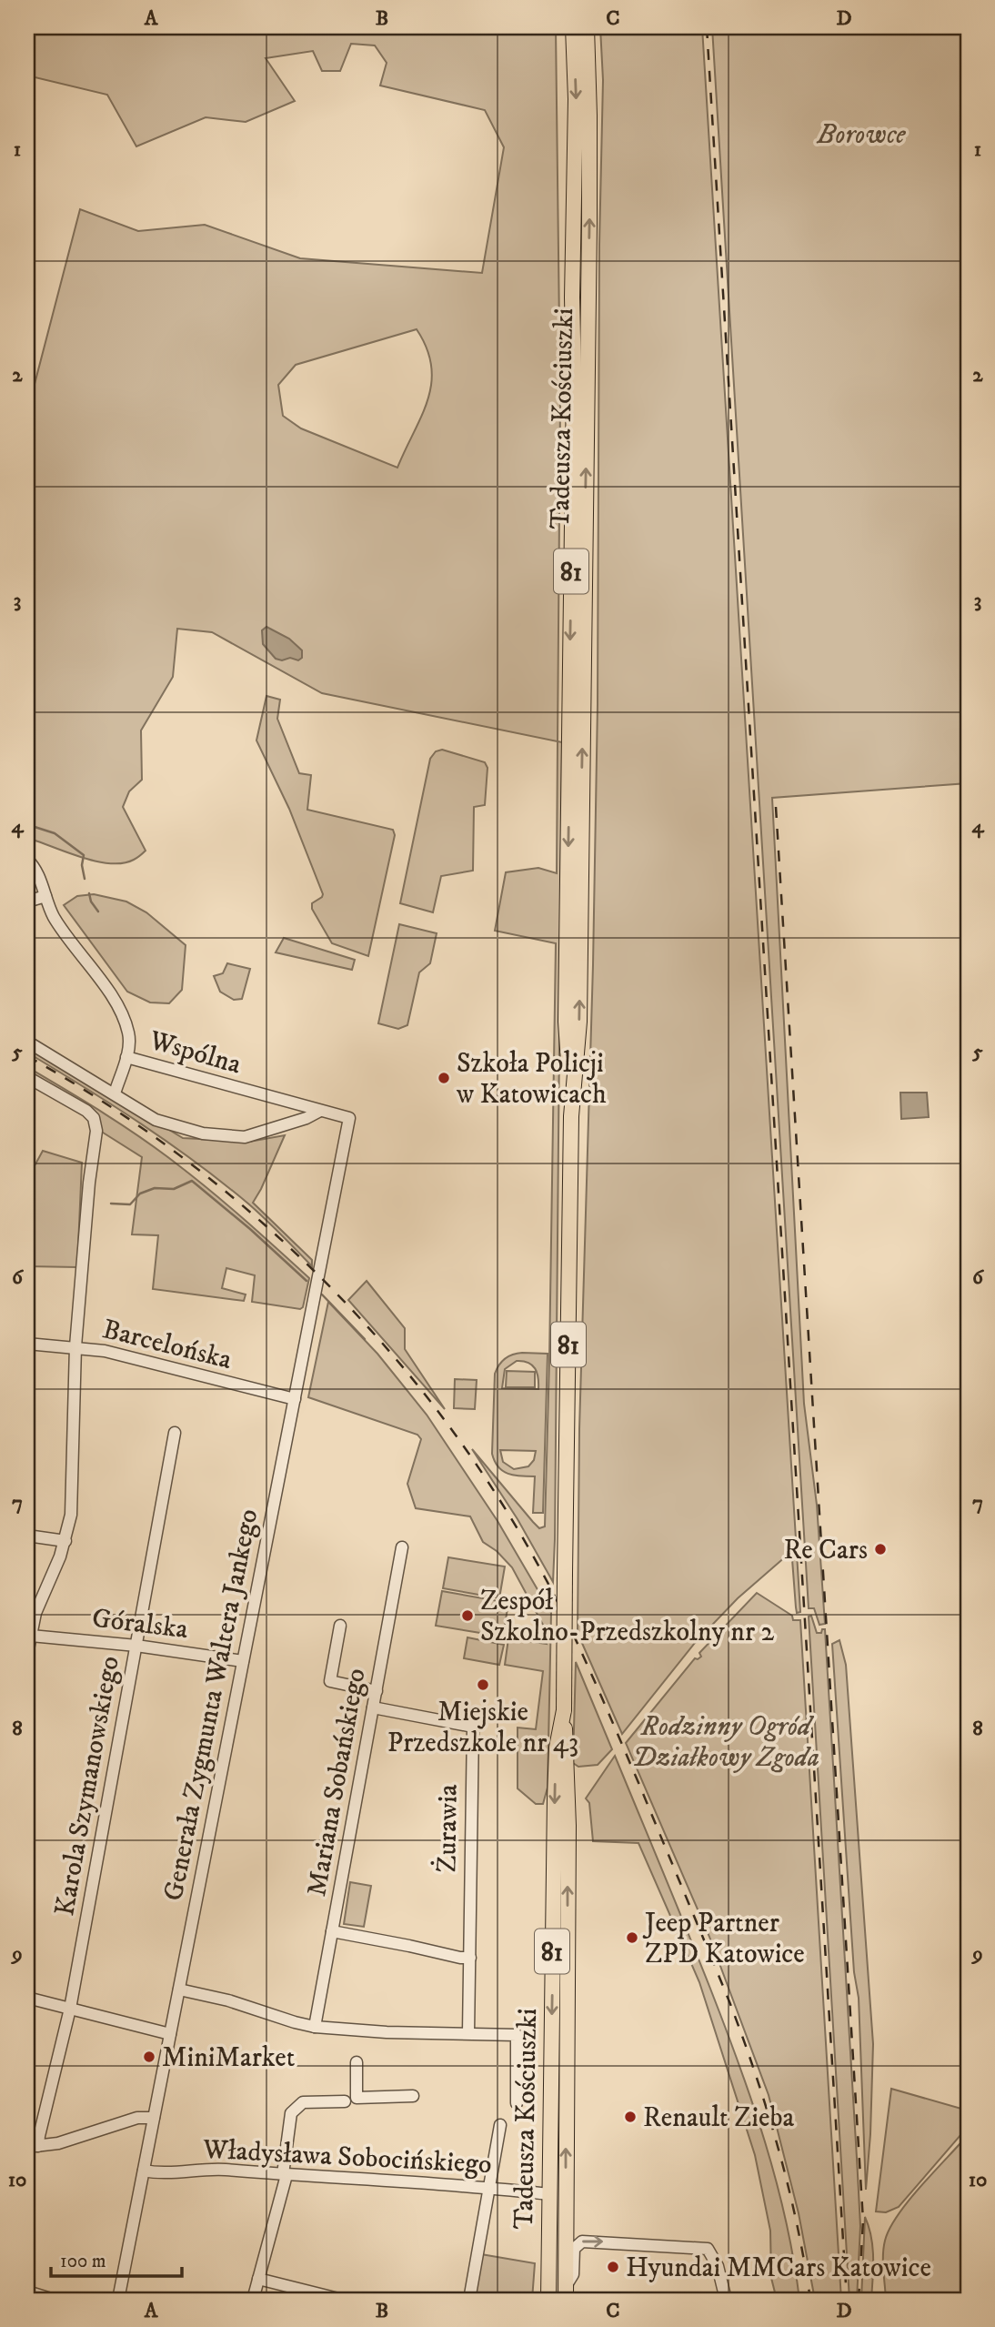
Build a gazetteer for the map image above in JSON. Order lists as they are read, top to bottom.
{
  "streets": {
    "main road": ["Tadeusza Kościuszki", "81"],
    "street": [
      "Wspólna",
      "Barcelońska",
      "Góralska",
      "Generała Zygmunta Waltera Jankego",
      "Mariana Sobańskiego",
      "Karola Szymanowskiego",
      "Żurawia",
      "Władysława Sobocińskiego"
    ]
  },
  "crossings": [
    ["Tadeusza Kościuszki", "Władysława Sobocińskiego"],
    ["Wspólna", "Generała Zygmunta Waltera Jankego"],
    ["Barcelońska", "Generała Zygmunta Waltera Jankego"],
    ["Góralska", "Generała Zygmunta Waltera Jankego"],
    ["Góralska", "Karola Szymanowskiego"],
    ["Generała Zygmunta Waltera Jankego", "Władysława Sobocińskiego"],
    ["Mariana Sobańskiego", "Żurawia"]
  ],
  "parks": ["Borowce", "Rodzinny Ogród Działkowy Zgoda"],
  "places": [
    "Szkoła Policji w Katowicach",
    "Re Cars",
    "Zespół Szkolno-Przedszkolny nr 2",
    "Miejskie Przedszkole nr 43",
    "Jeep Partner ZPD Katowice",
    "MiniMarket",
    "Renault Zieba",
    "Hyundai MMCars Katowice"
  ],
  "scale_bar": "100 m",
  "grid": {
    "columns": [
      "A",
      "B",
      "C",
      "D"
    ],
    "rows": [
      "1",
      "2",
      "3",
      "4",
      "5",
      "6",
      "7",
      "8",
      "9",
      "10"
    ]
  }
}
